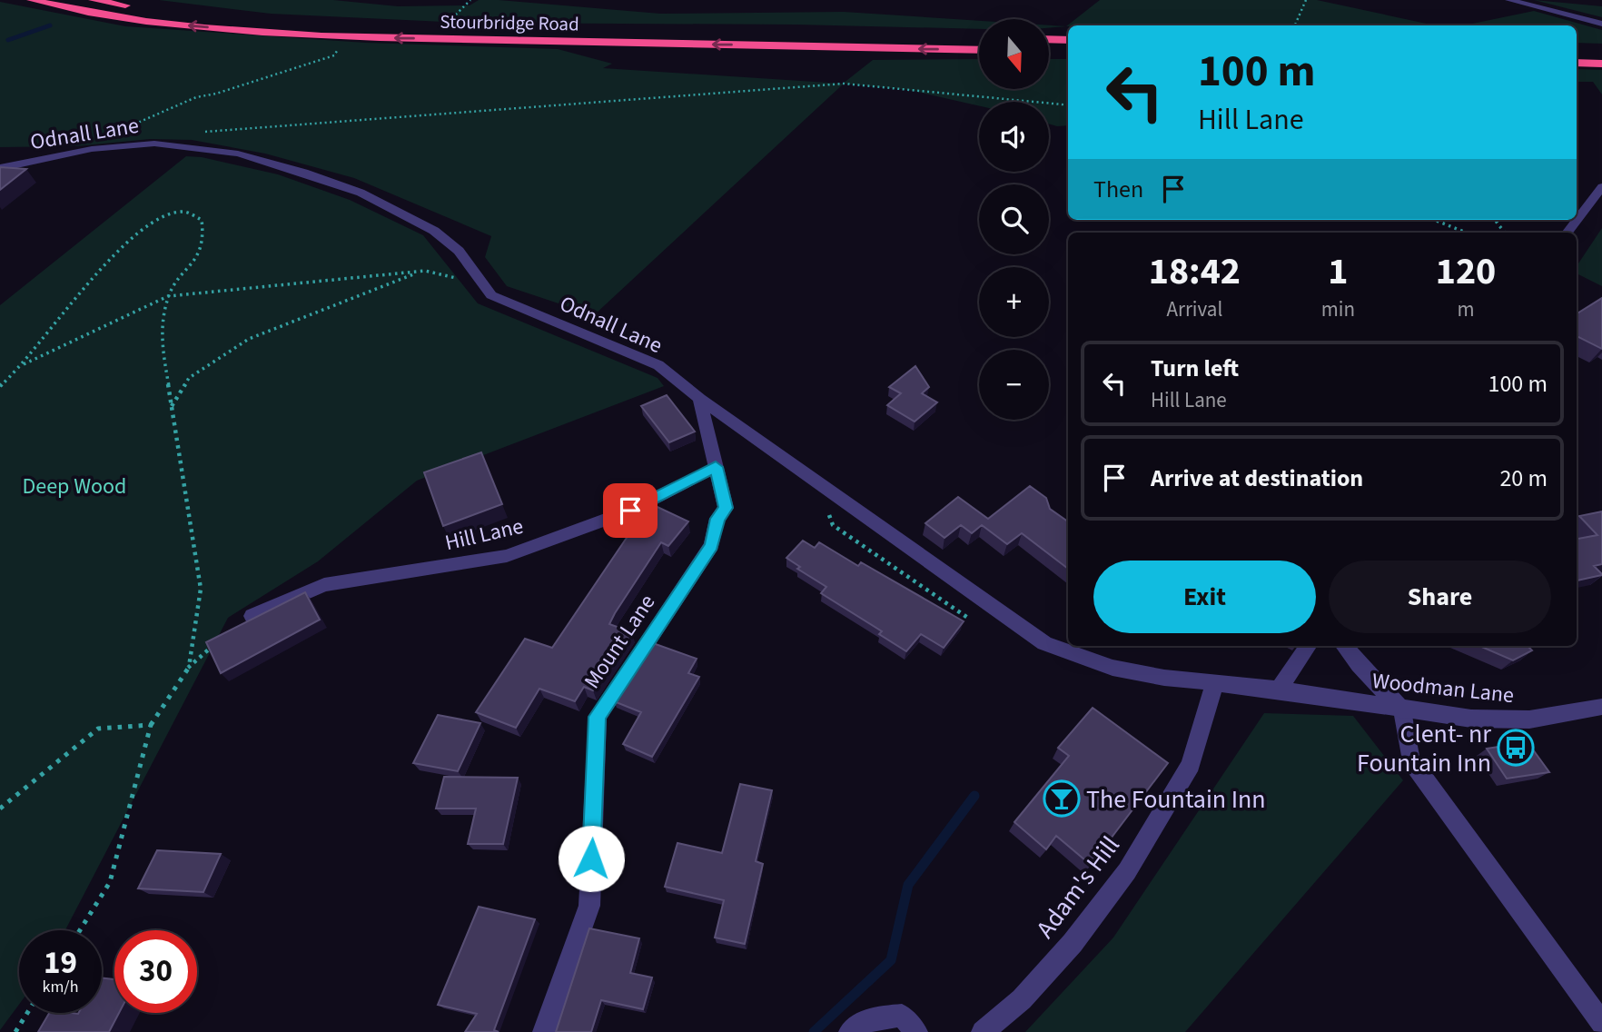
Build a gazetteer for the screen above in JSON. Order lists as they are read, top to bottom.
{
  "streets": {
    "highway": ["Stourbridge Road"],
    "street": [
      "Odnall Lane",
      "Hill Lane",
      "Mount Lane",
      "Woodman Lane",
      "Adam's Hill"
    ]
  },
  "crossings": [
    ["Odnall Lane", "Mount Lane"],
    ["Odnall Lane", "Woodman Lane"],
    ["Odnall Lane", "Adam's Hill"],
    ["Hill Lane", "Mount Lane"]
  ],
  "parks": ["Deep Wood"],
  "places": {
    "bus stop": ["Clent- nr Fountain Inn"],
    "bar": ["The Fountain Inn"]
  },
  "north": "bottom",
  "page": {
    "map_buttons": ["+", "−"],
    "turn": ["100 m", "Hill Lane"],
    "then": "Then",
    "eta": [
      "18:42",
      "Arrival",
      "1",
      "min",
      "120",
      "m"
    ],
    "list": [
      {
        "name": "Turn left",
        "note": "Hill Lane",
        "value": "100 m"
      },
      {
        "name": "Arrive at destination",
        "value": "20 m"
      }
    ],
    "buttons": ["Exit", "Share"],
    "speed": "19 km/h",
    "limit": "30"
  }
}
